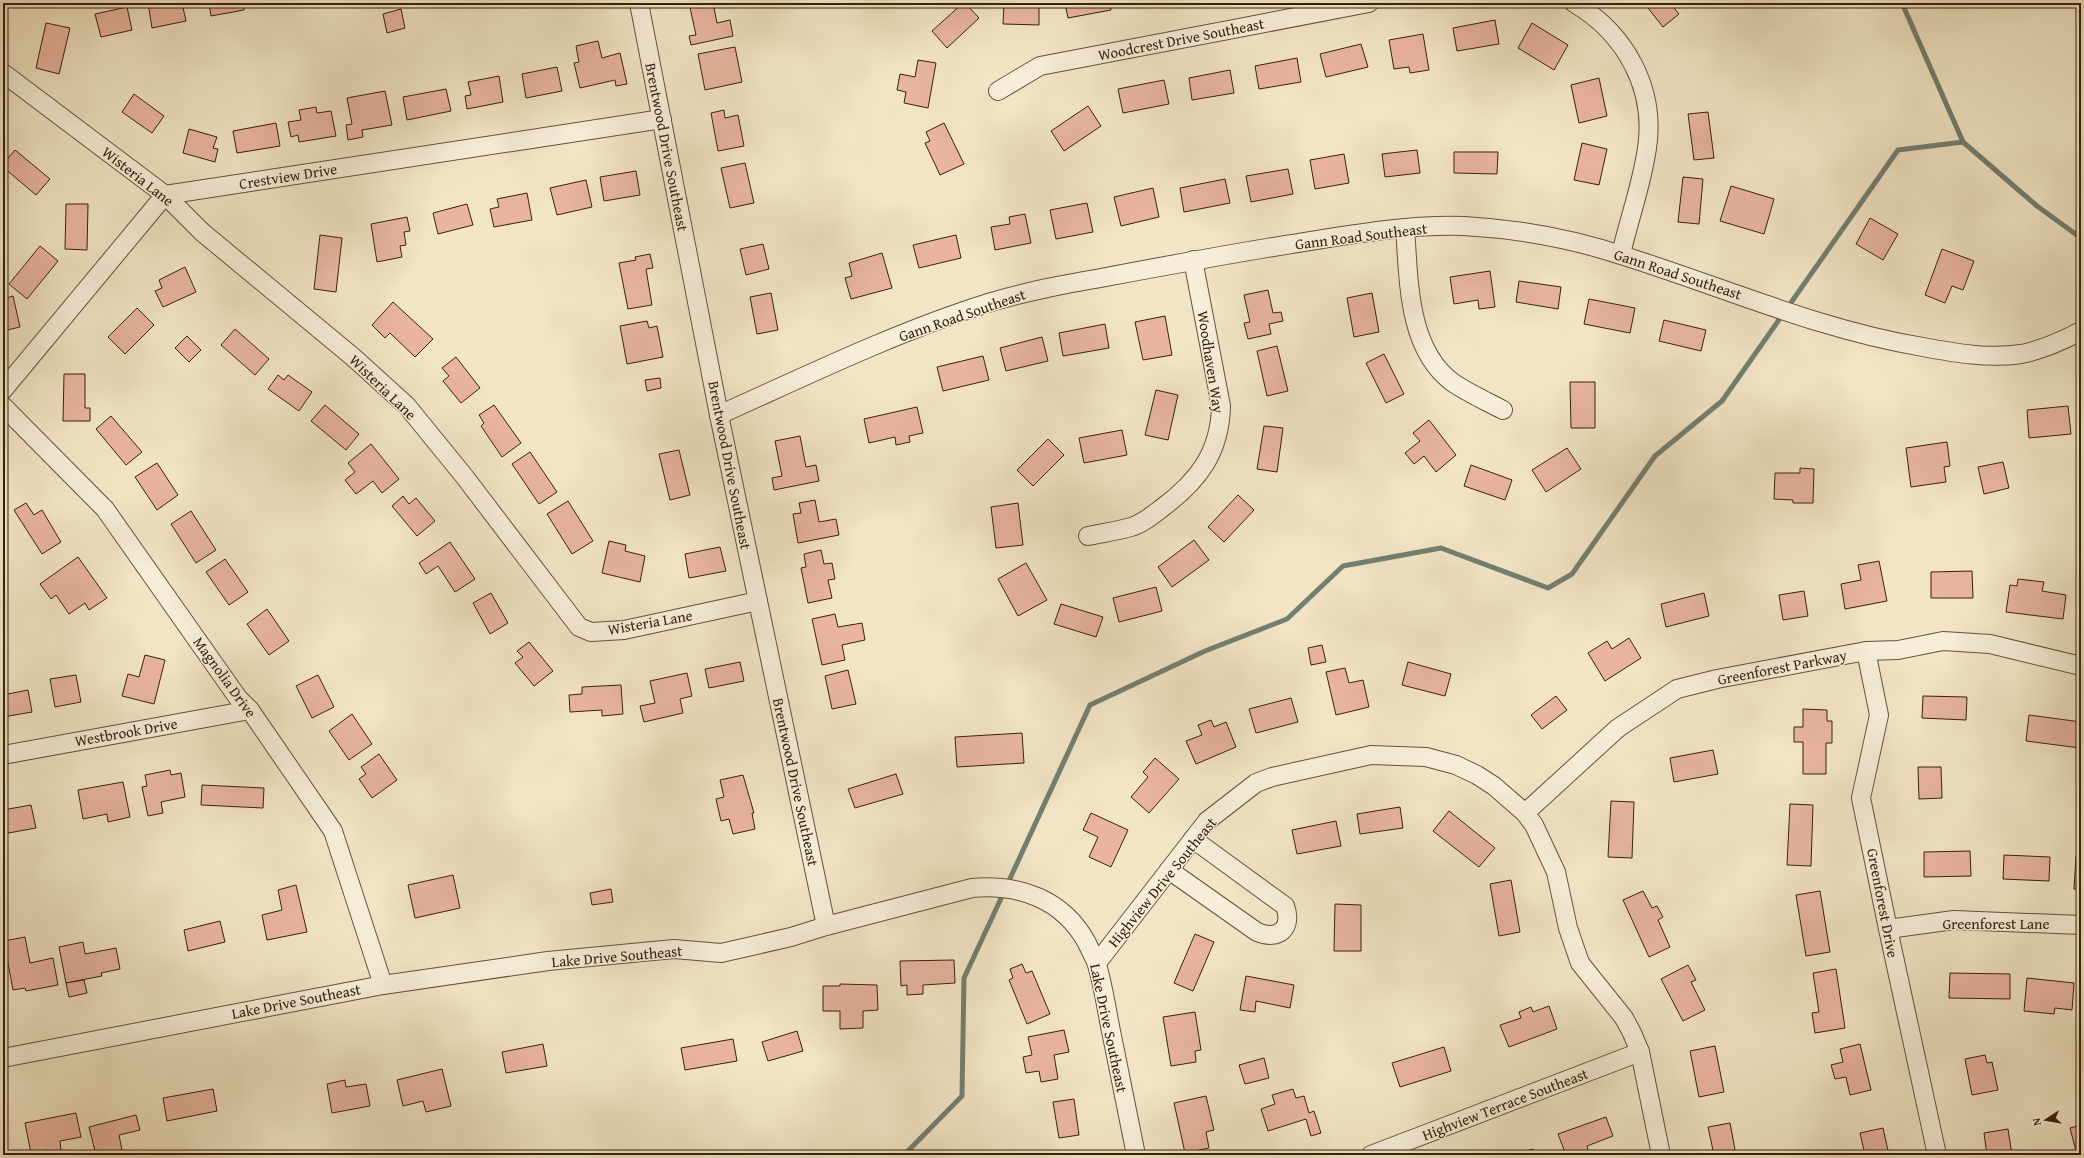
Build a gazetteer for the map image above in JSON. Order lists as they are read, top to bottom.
{
  "streets": {
    "street": [
      "Woodcrest Drive Southeast",
      "Brentwood Drive Southeast",
      "Wisteria Lane",
      "Crestview Drive",
      "Gann Road Southeast",
      "Woodhaven Way",
      "Greenforest Parkway",
      "Magnolia Drive",
      "Westbrook Drive",
      "Highview Drive Southeast",
      "Greenforest Drive",
      "Greenforest Lane",
      "Lake Drive Southeast",
      "Highview Terrace Southeast"
    ]
  },
  "crossings": [
    ["Brentwood Drive Southeast", "Wisteria Lane"],
    ["Brentwood Drive Southeast", "Crestview Drive"],
    ["Brentwood Drive Southeast", "Gann Road Southeast"],
    ["Brentwood Drive Southeast", "Lake Drive Southeast"],
    ["Wisteria Lane", "Crestview Drive"],
    ["Gann Road Southeast", "Woodhaven Way"],
    ["Greenforest Parkway", "Highview Drive Southeast"],
    ["Greenforest Parkway", "Greenforest Drive"],
    ["Magnolia Drive", "Westbrook Drive"],
    ["Magnolia Drive", "Lake Drive Southeast"],
    ["Highview Drive Southeast", "Lake Drive Southeast"],
    ["Highview Drive Southeast", "Highview Terrace Southeast"],
    ["Greenforest Drive", "Greenforest Lane"]
  ],
  "north": "left"
}
